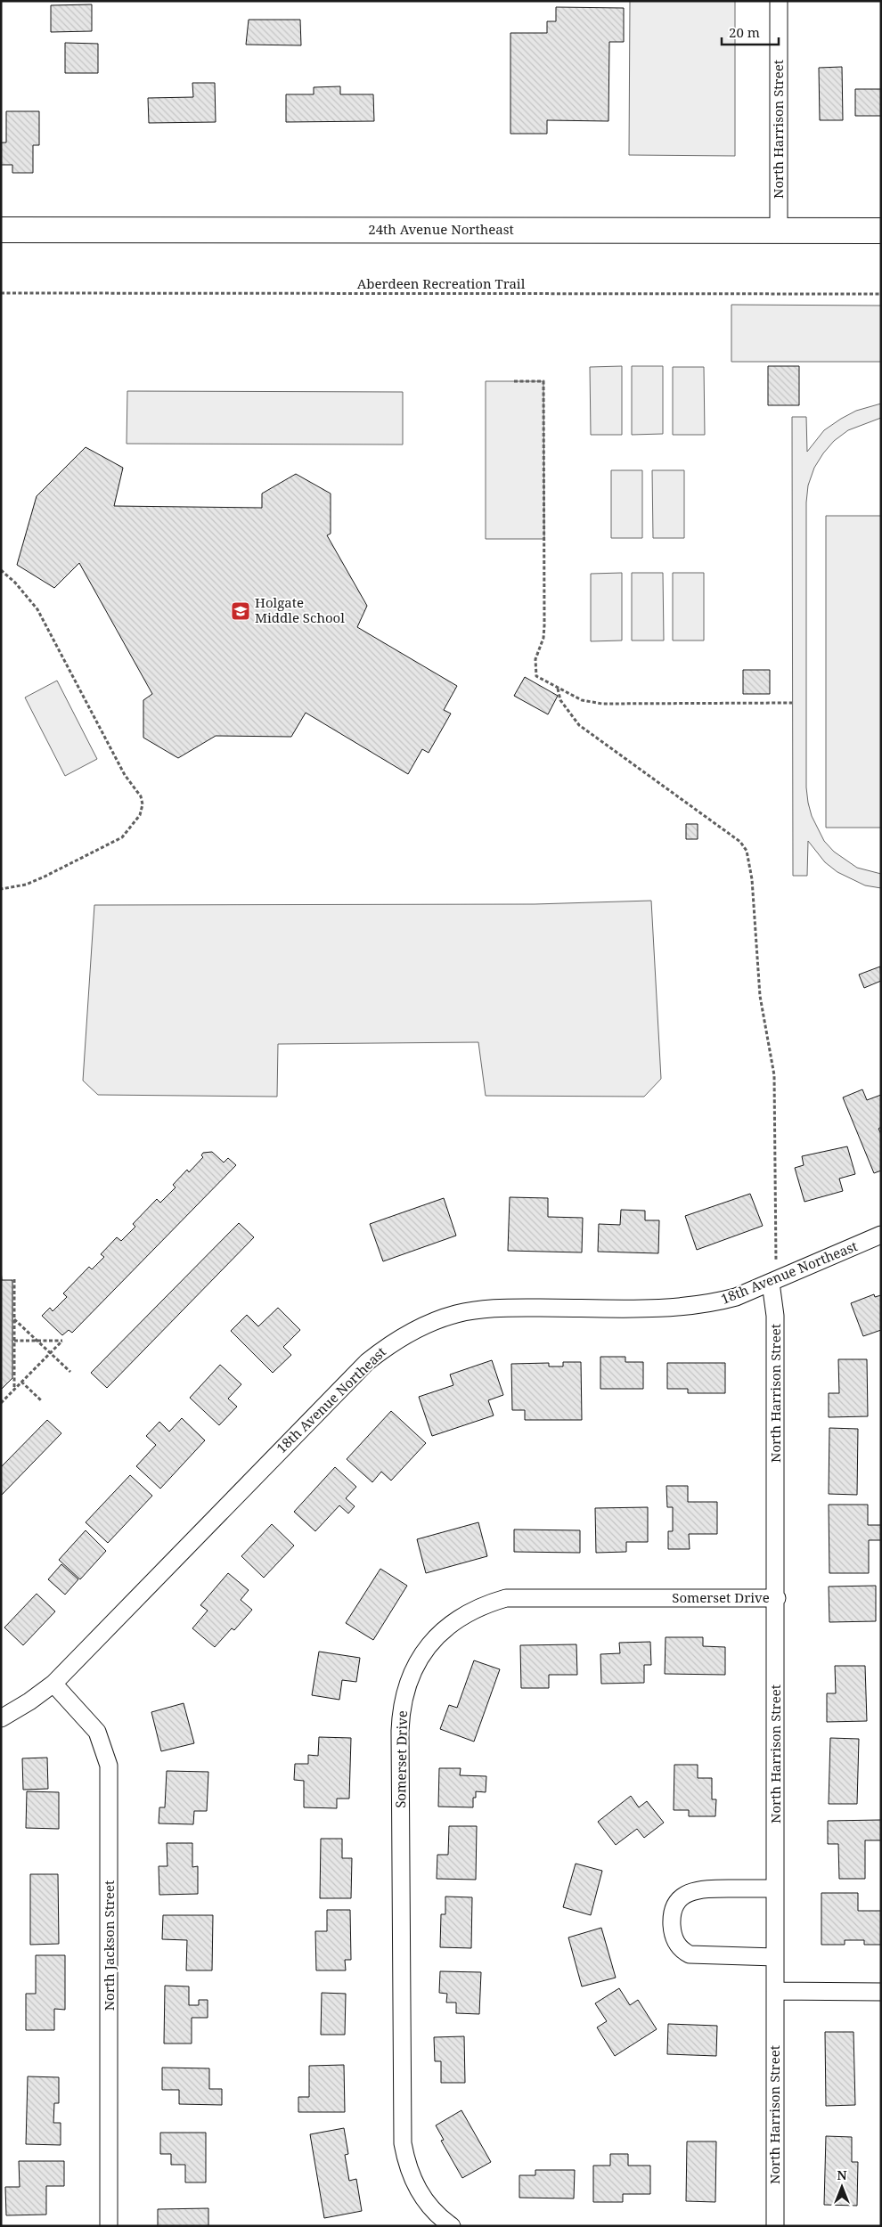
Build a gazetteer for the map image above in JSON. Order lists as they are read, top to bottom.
{
  "streets": {
    "main road": ["24th Avenue Northeast"],
    "street": [
      "North Harrison Street",
      "18th Avenue Northeast",
      "Somerset Drive",
      "North Jackson Street"
    ],
    "path": ["Aberdeen Recreation Trail"]
  },
  "crossings": [
    ["North Harrison Street", "24th Avenue Northeast"],
    ["North Harrison Street", "18th Avenue Northeast"],
    ["North Harrison Street", "Somerset Drive"],
    ["18th Avenue Northeast", "North Jackson Street"]
  ],
  "places": {
    "school or university": ["Holgate Middle School"]
  },
  "scale_bar": "20 m",
  "north": "top"
}
